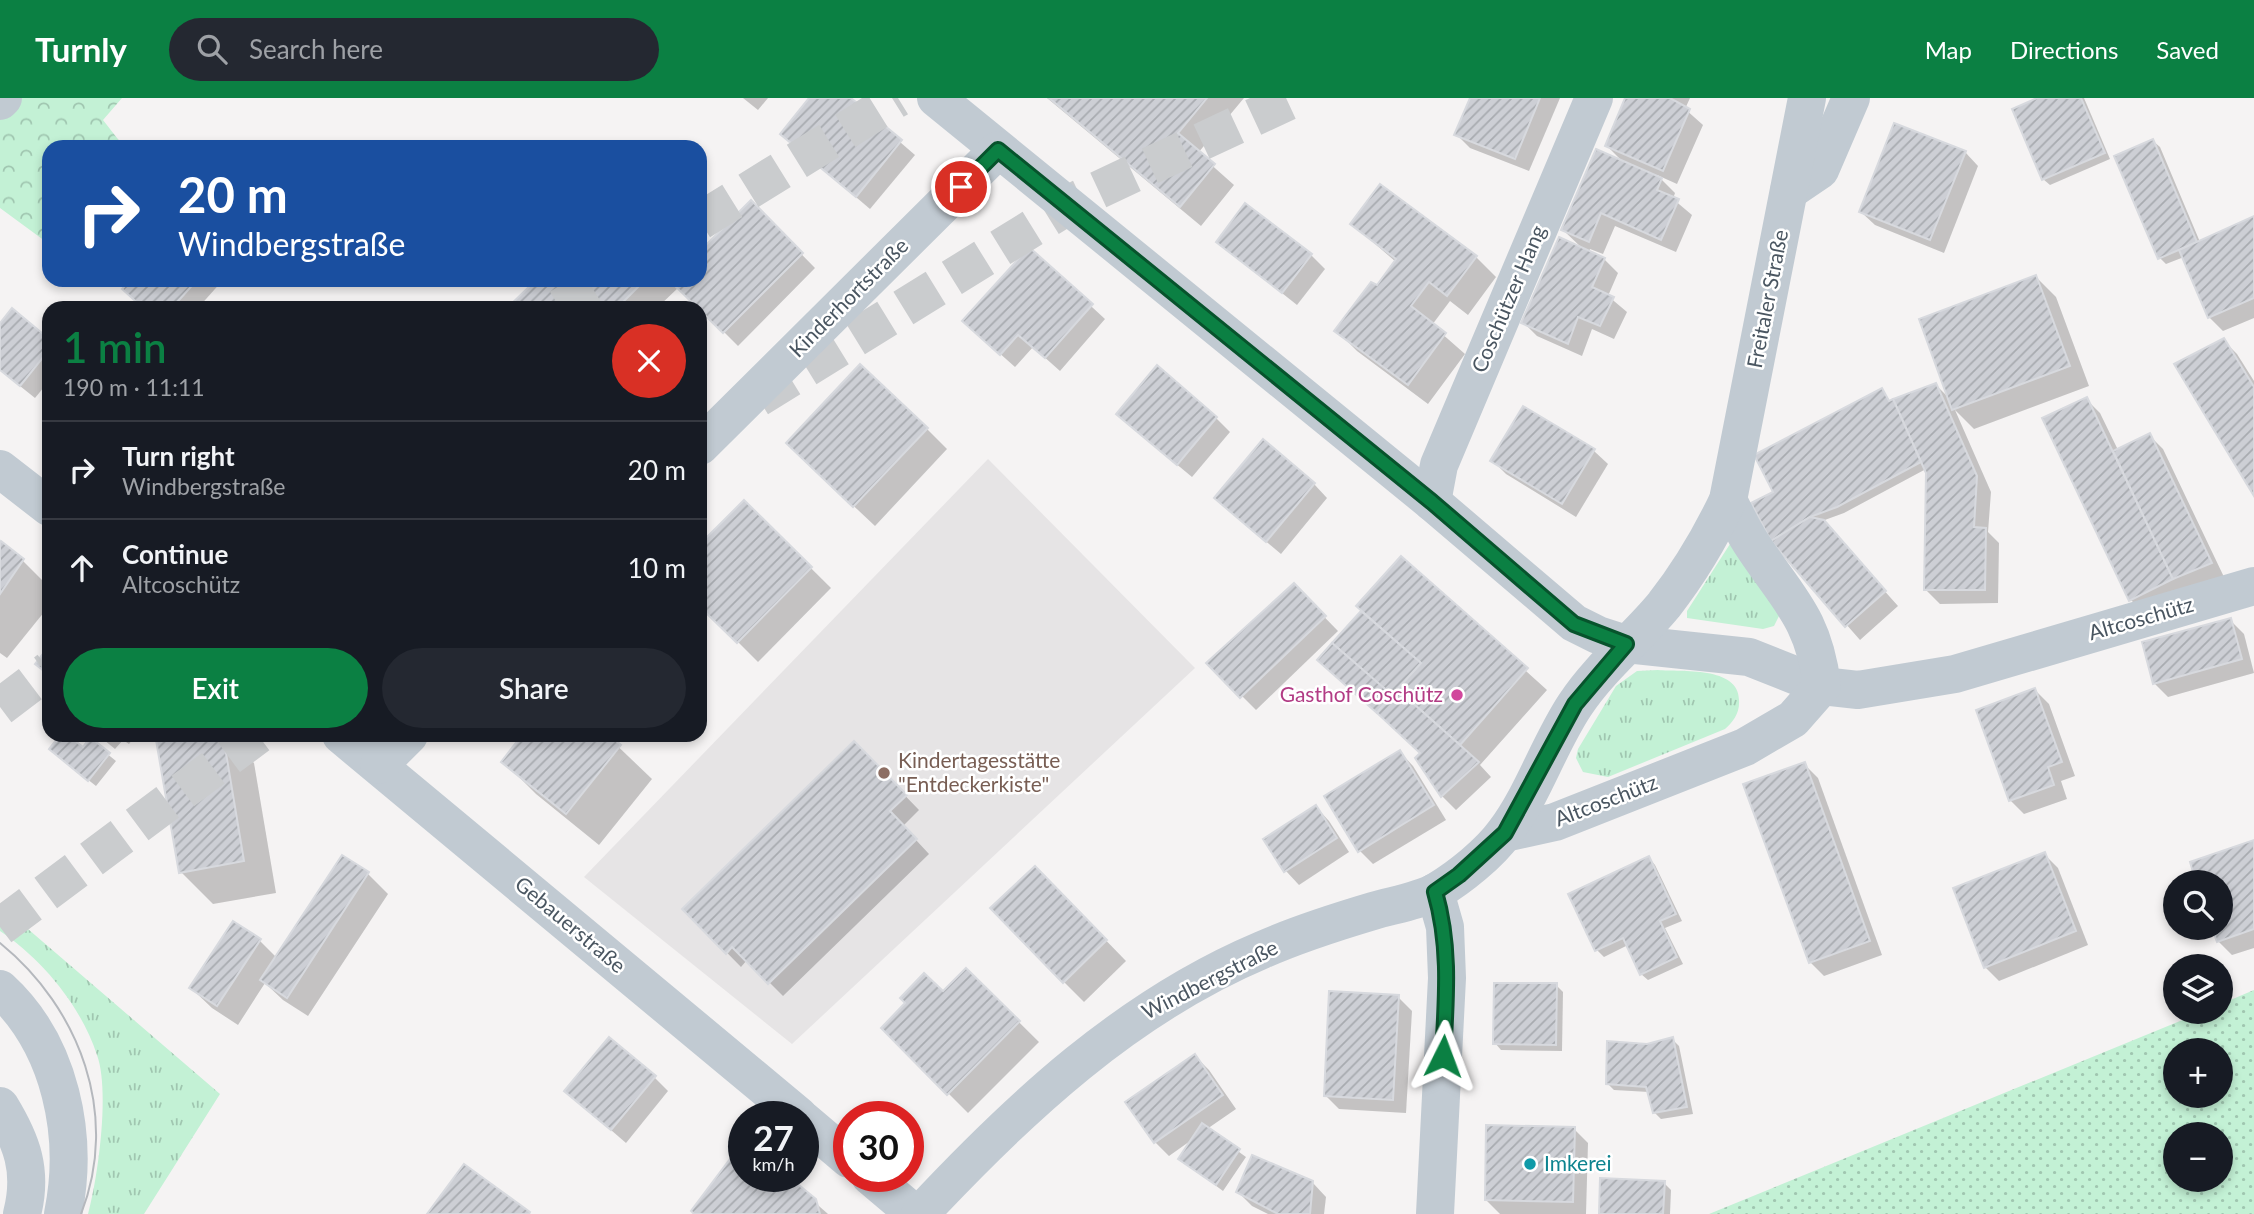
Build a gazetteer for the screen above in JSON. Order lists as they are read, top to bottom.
{
  "streets": {
    "street": [
      "Kinderhortstraße",
      "Coschützer Hang",
      "Freitaler Straße",
      "Altcoschütz",
      "Gebauerstraße",
      "Windbergstraße"
    ]
  },
  "crossings": [
    ["Freitaler Straße", "Altcoschütz"],
    ["Altcoschütz", "Windbergstraße"]
  ],
  "places": ["Gasthof Coschütz", "Kindertagesstätte \"Entdeckerkiste\"", "Imkerei"],
  "page": {
    "header": "Turnly",
    "search": "Search here",
    "nav": ["Map", "Directions", "Saved"],
    "turn": ["20 m", "Windbergstraße"],
    "heading": ["1 min", "190 m · 11:11"],
    "list": [
      {
        "name": "Turn right",
        "note": "Windbergstraße",
        "value": "20 m"
      },
      {
        "name": "Continue",
        "note": "Altcoschütz",
        "value": "10 m"
      }
    ],
    "buttons": ["Exit", "Share"],
    "map_buttons": ["+", "−"],
    "speed": "27 km/h",
    "limit": "30"
  }
}
